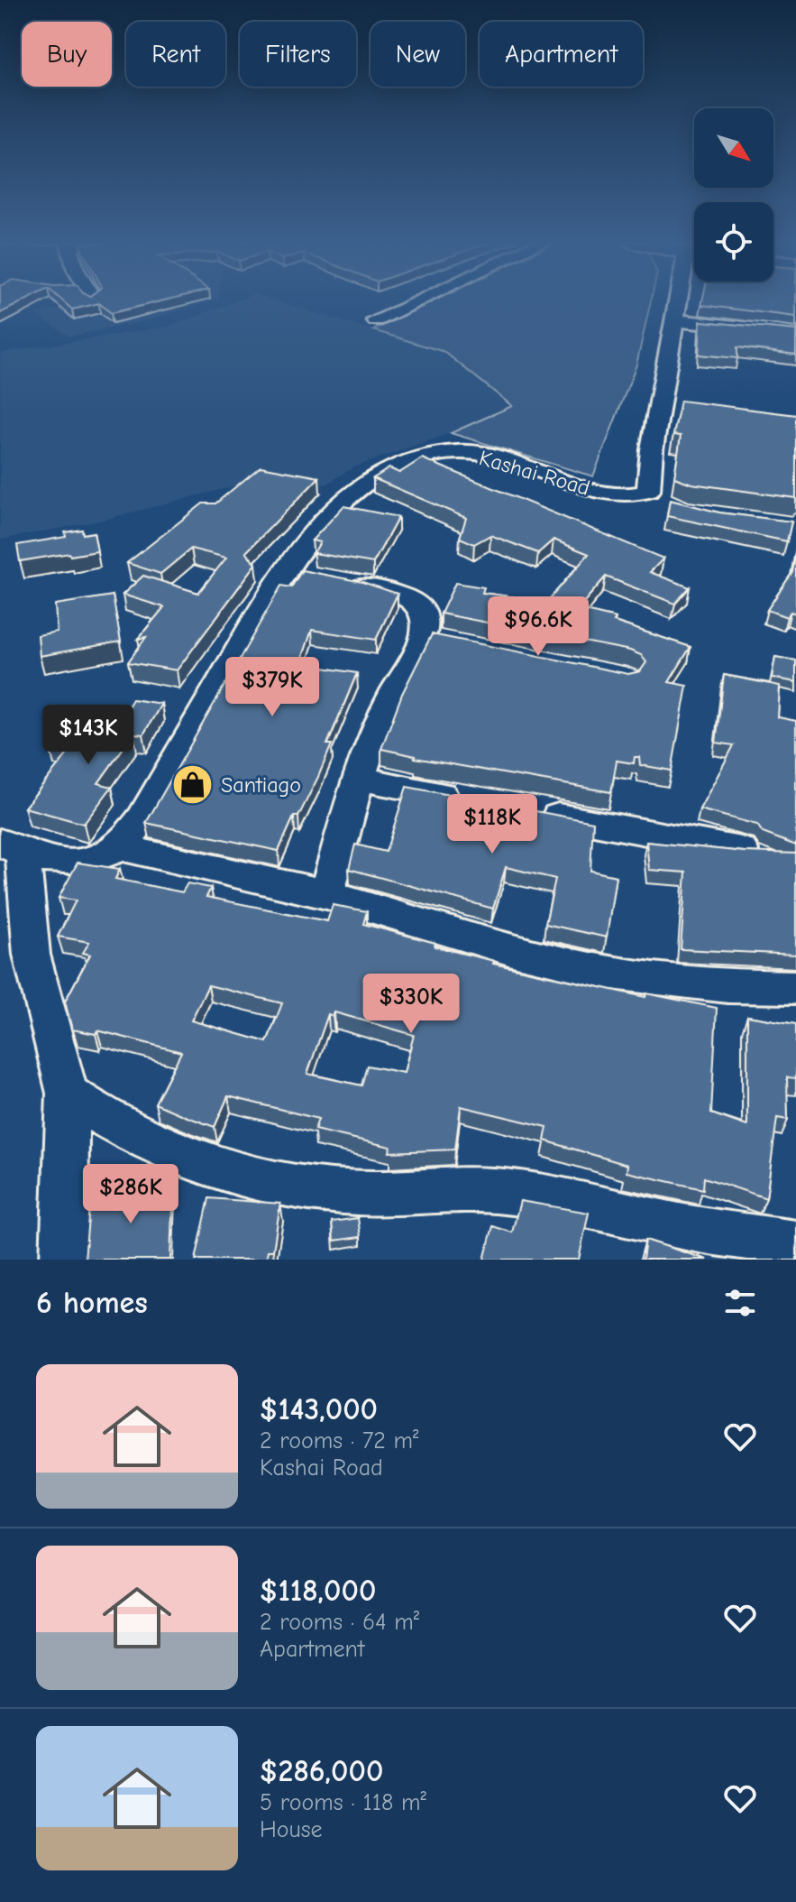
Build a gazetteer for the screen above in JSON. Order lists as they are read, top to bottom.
{
  "streets": {
    "street": ["Kashai Road"]
  },
  "places": {
    "shop": ["Santiago"]
  },
  "north": "bottom right",
  "page": {
    "chip": [
      "Buy",
      "Rent",
      "Filters",
      "New",
      "Apartment"
    ],
    "price": [
      "$96.6K",
      "$379K",
      "$143K",
      "$118K",
      "$330K",
      "$286K"
    ],
    "heading": "6 homes",
    "list": [
      {
        "name": "$143,000",
        "note": "2 rooms · 72 m² · Kashai Road"
      },
      {
        "name": "$118,000",
        "note": "2 rooms · 64 m² · Apartment"
      },
      {
        "name": "$286,000",
        "note": "5 rooms · 118 m² · House"
      }
    ]
  }
}
